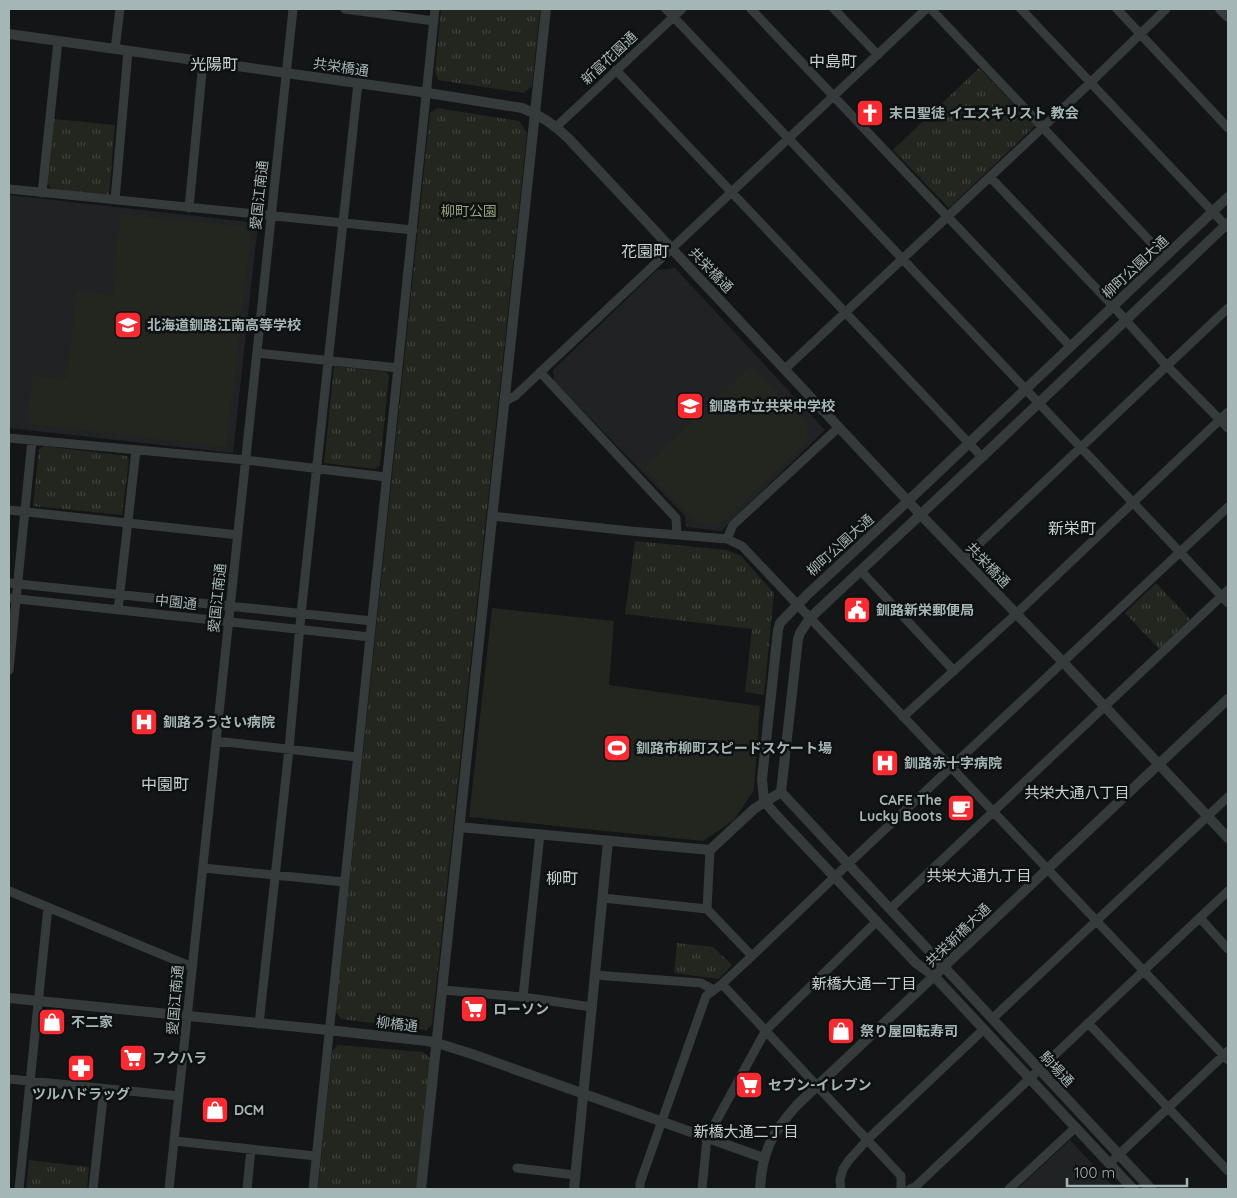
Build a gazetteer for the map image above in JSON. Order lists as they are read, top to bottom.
{
  "streets": {
    "street": [
      "新富花園通",
      "共栄橋通",
      "愛国江南通",
      "柳町公園大通",
      "中園通",
      "共栄新橋大通",
      "柳橋通",
      "駒場通"
    ]
  },
  "crossings": [
    ["新富花園通", "共栄橋通"],
    ["共栄橋通", "愛国江南通"],
    ["共栄橋通", "柳町公園大通"],
    ["共栄橋通", "共栄新橋大通"],
    ["愛国江南通", "中園通"],
    ["愛国江南通", "柳橋通"],
    ["共栄新橋大通", "柳橋通"],
    ["共栄新橋大通", "駒場通"]
  ],
  "districts": [
    "中島町",
    "光陽町",
    "花園町",
    "新栄町",
    "中園町",
    "共栄大通八丁目",
    "共栄大通九丁目",
    "柳町",
    "新橋大通一丁目",
    "新橋大通二丁目"
  ],
  "parks": ["柳町公園"],
  "places": {
    "church": ["末日聖徒 イエスキリスト 教会"],
    "school or university": ["北海道釧路江南高等学校", "釧路市立共栄中学校"],
    "public building": ["釧路新栄郵便局"],
    "hospital": ["釧路ろうさい病院", "釧路赤十字病院"],
    "sports": ["釧路市柳町スピードスケート場"],
    "cafe": ["CAFE The Lucky Boots"],
    "supermarket": ["ローソン", "フクハラ", "セブン-イレブン"],
    "shop": ["不二家", "祭り屋回転寿司", "DCM"],
    "pharmacy": ["ツルハドラッグ"]
  },
  "scale_bar": "100 m"
}
